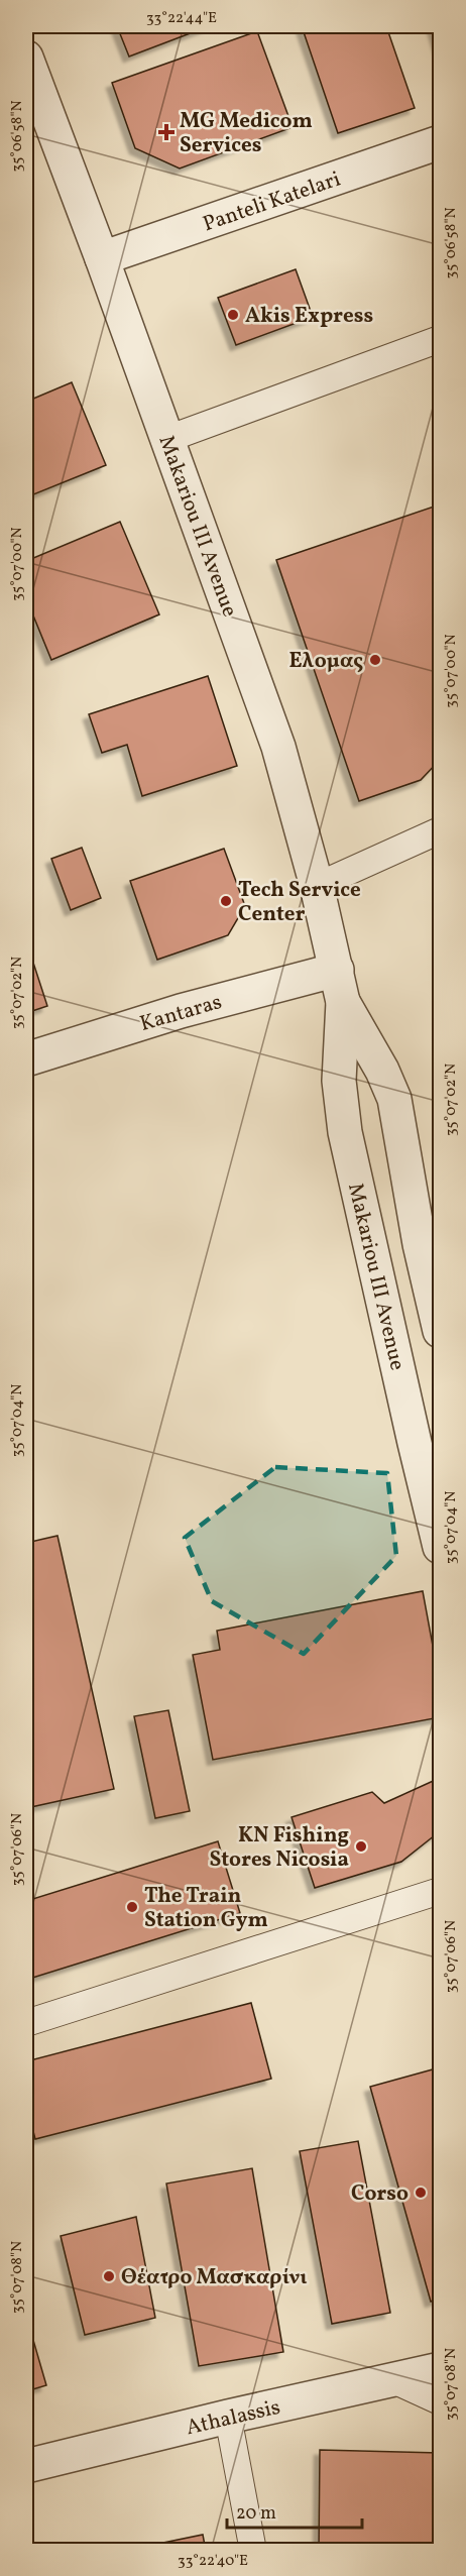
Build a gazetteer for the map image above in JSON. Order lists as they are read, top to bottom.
{
  "streets": {
    "street": [
      "Panteli Katelari",
      "Makariou III Avenue",
      "Kantaras",
      "Athalassis"
    ]
  },
  "crossings": [
    ["Panteli Katelari", "Makariou III Avenue"],
    ["Makariou III Avenue", "Kantaras"]
  ],
  "places": {
    "health": ["MG Medicom Services"],
    "other": [
      "Akis Express",
      "Ελομας",
      "Tech Service Center",
      "KN Fishing Stores Nicosia",
      "The Train Station Gym",
      "Corso",
      "Θέατρο Μασκαρίνι"
    ]
  },
  "scale_bar": "20 m",
  "coordinates": [
    "33°22'44\"E",
    "35°06'58\"N",
    "35°07'00\"N",
    "35°07'02\"N",
    "35°07'04\"N",
    "35°07'06\"N",
    "35°07'08\"N",
    "33°22'40\"E"
  ]
}
